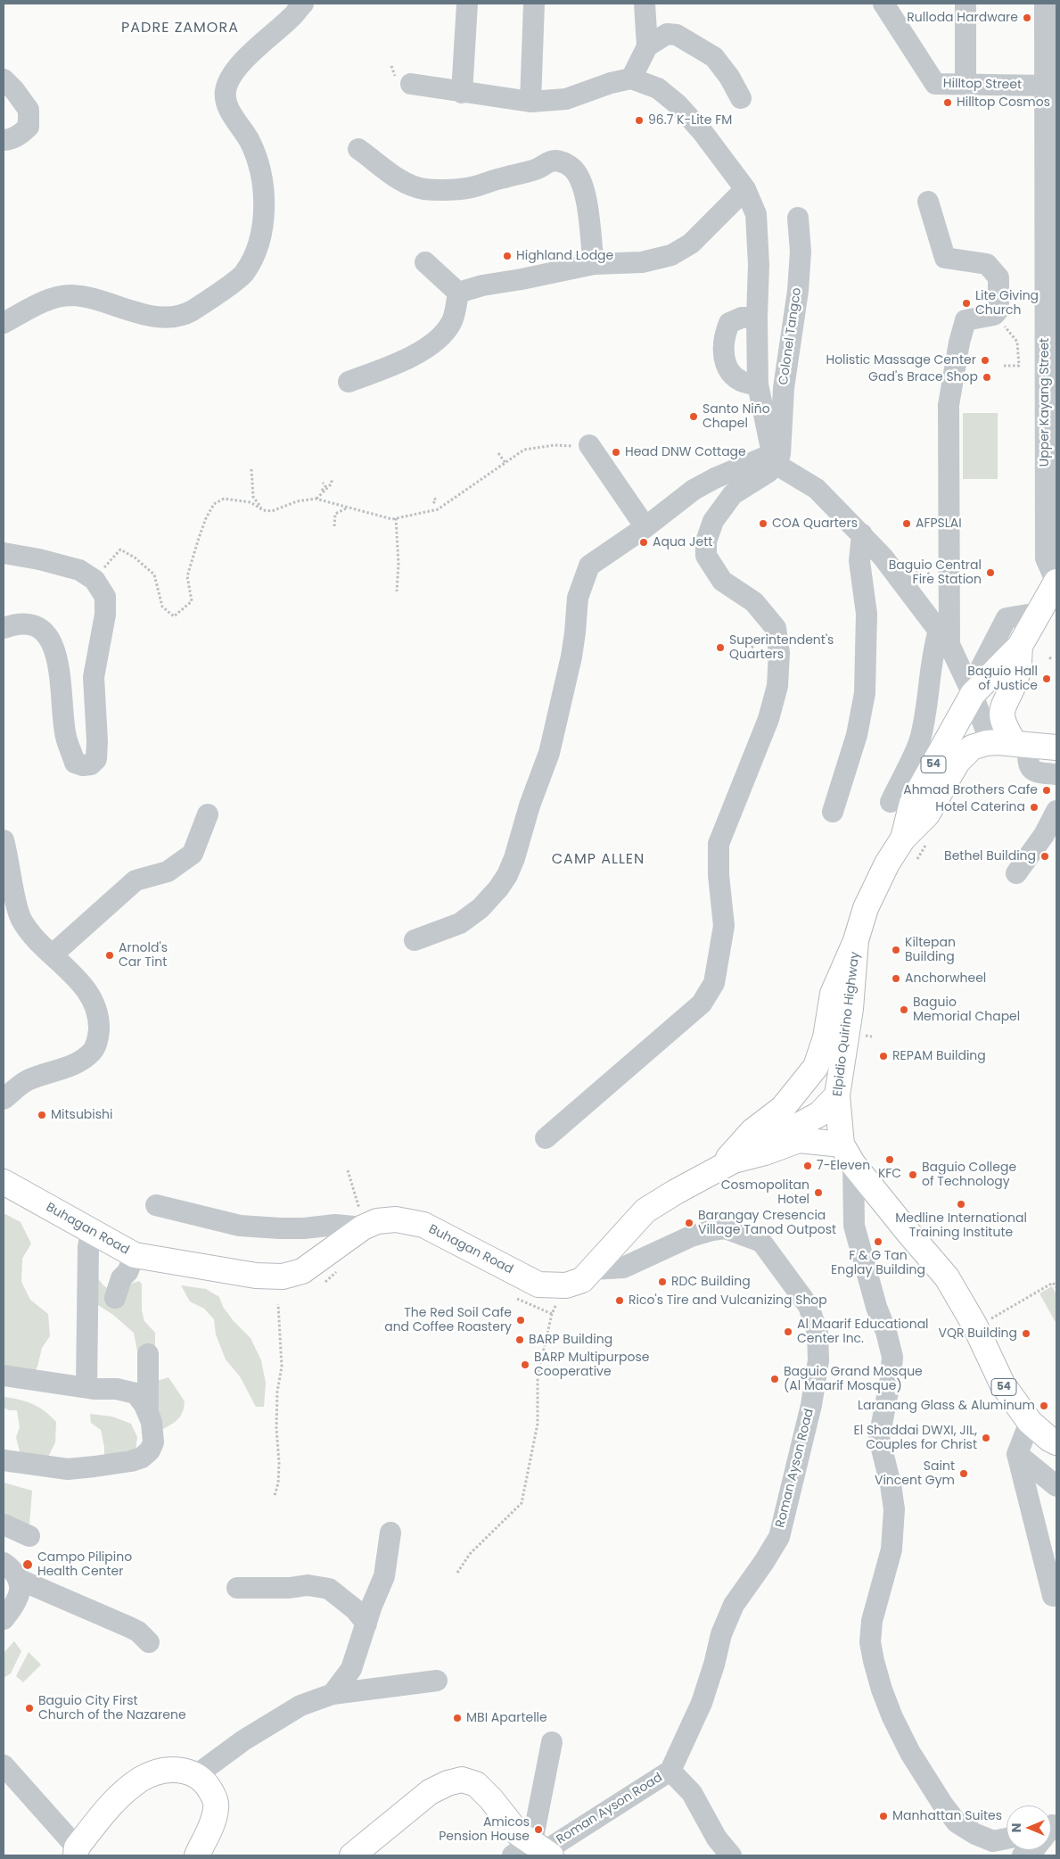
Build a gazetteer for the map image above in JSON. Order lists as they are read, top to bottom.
{
  "streets": {
    "main road": ["54", "Elpidio Quirino Highway", "Buhagan Road"],
    "street": [
      "Hilltop Street",
      "Colonel Tangco",
      "Upper Kayang Street",
      "Roman Ayson Road"
    ]
  },
  "crossings": [
    ["Hilltop Street", "Upper Kayang Street"],
    ["Upper Kayang Street", "54"],
    ["54", "Elpidio Quirino Highway"],
    ["Elpidio Quirino Highway", "Buhagan Road"],
    ["Buhagan Road", "Roman Ayson Road"]
  ],
  "districts": ["PADRE ZAMORA", "CAMP ALLEN"],
  "places": [
    "Rulloda Hardware",
    "Hilltop Cosmos",
    "96.7 K-Lite FM",
    "Highland Lodge",
    "Lite Giving Church",
    "Holistic Massage Center",
    "Gad's Brace Shop",
    "Santo Niño Chapel",
    "Head DNW Cottage",
    "COA Quarters",
    "AFPSLAI",
    "Aqua Jett",
    "Baguio Central Fire Station",
    "Superintendent's Quarters",
    "Baguio Hall of Justice",
    "Ahmad Brothers Cafe",
    "Hotel Caterina",
    "Bethel Building",
    "Kiltepan Building",
    "Arnold's Car Tint",
    "Anchorwheel",
    "Baguio Memorial Chapel",
    "REPAM Building",
    "Mitsubishi",
    "KFC",
    "7-Eleven",
    "Baguio College of Technology",
    "Cosmopolitan Hotel",
    "Medline International Training Institute",
    "Barangay Cresencia Village Tanod Outpost",
    "F & G Tan Englay Building",
    "RDC Building",
    "Rico's Tire and Vulcanizing Shop",
    "The Red Soil Cafe and Coffee Roastery",
    "Al Maarif Educational Center Inc.",
    "VQR Building",
    "BARP Building",
    "BARP Multipurpose Cooperative",
    "Baguio Grand Mosque (Al Maarif Mosque)",
    "Laranang Glass & Aluminum",
    "El Shaddai DWXI, JIL, Couples for Christ",
    "Saint Vincent Gym",
    "Campo Pilipino Health Center",
    "Baguio City First Church of the Nazarene",
    "MBI Apartelle",
    "Manhattan Suites",
    "Amicos Pension House"
  ],
  "north": "left"
}
